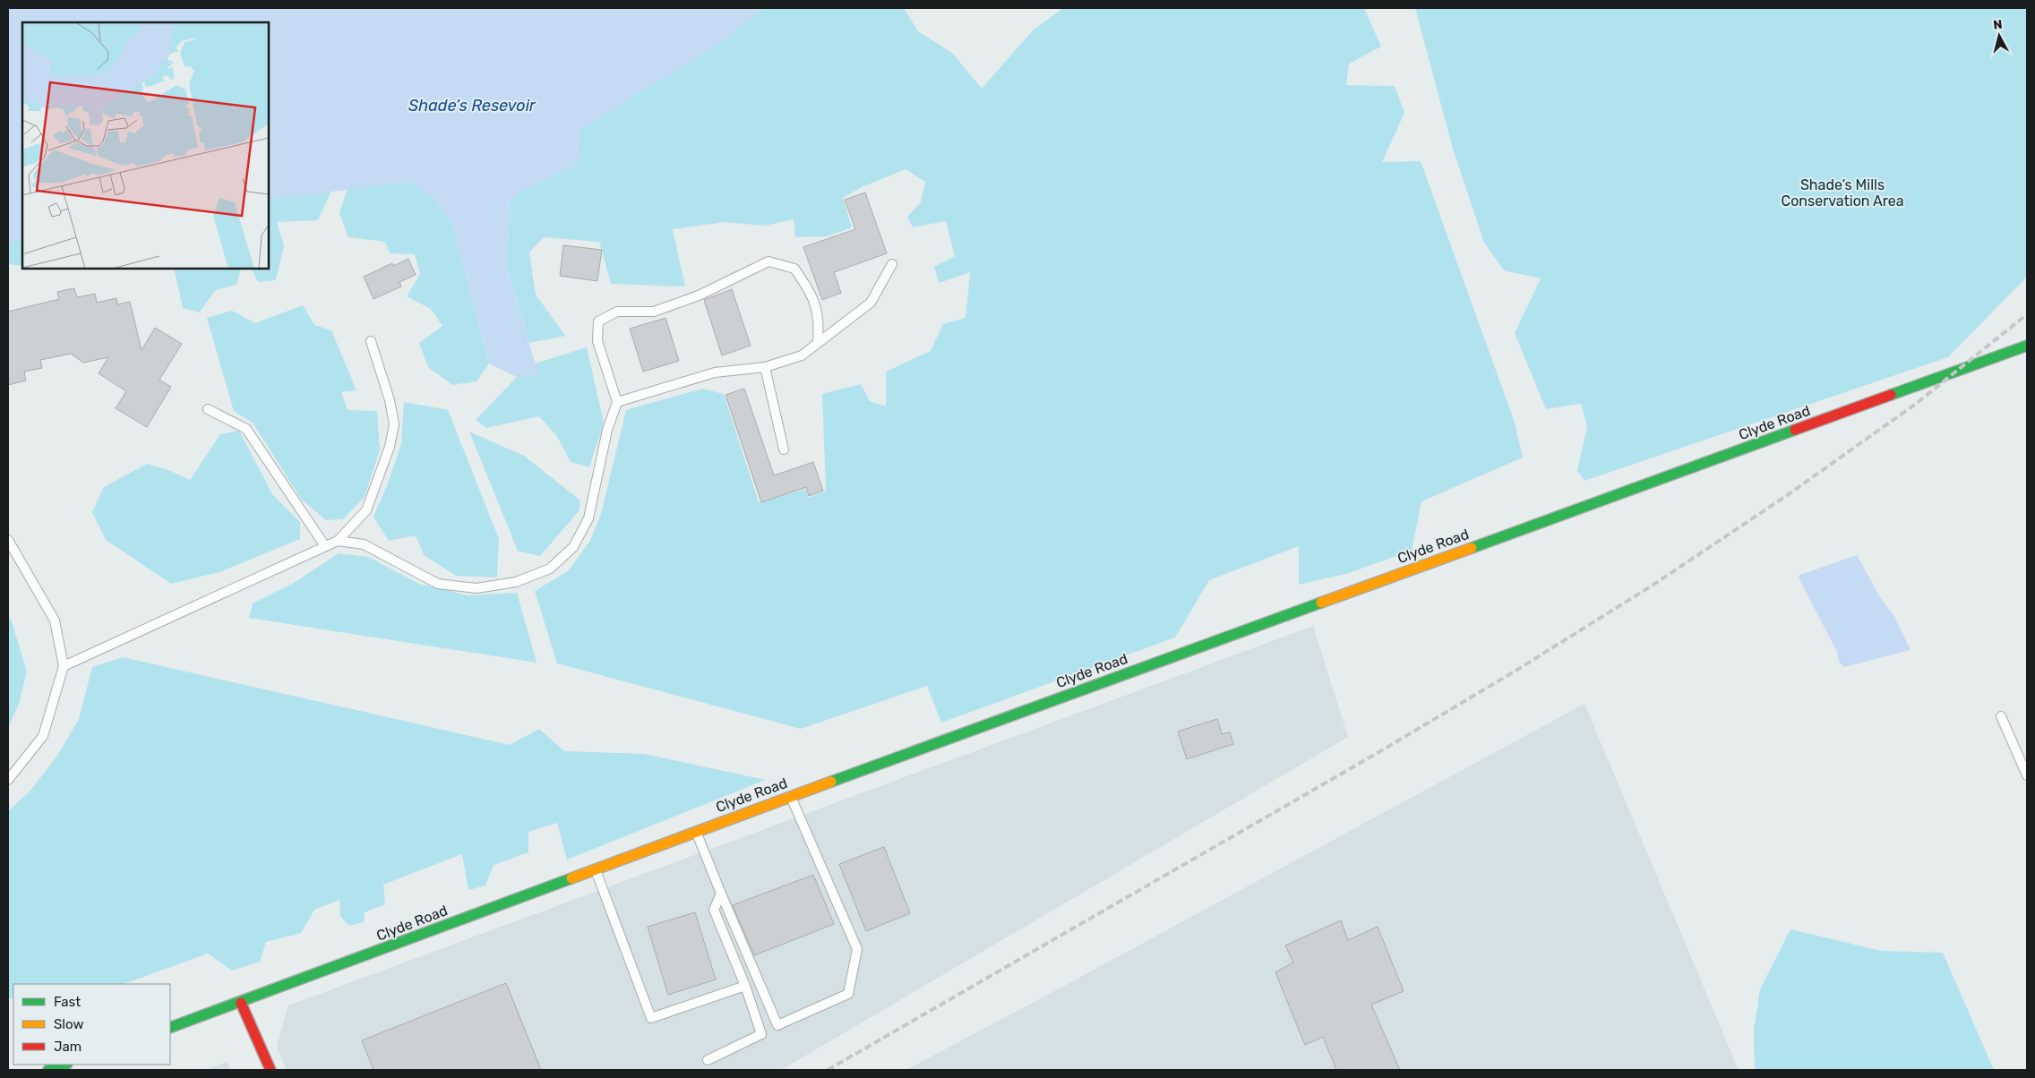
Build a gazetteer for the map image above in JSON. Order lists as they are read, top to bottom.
{
  "streets": {
    "main road": ["Clyde Road"]
  },
  "water": ["Shade’s Resevoir"],
  "parks": ["Shade’s Mills Conservation Area"],
  "legend": ["Fast", "Slow", "Jam"],
  "north": "top"
}
